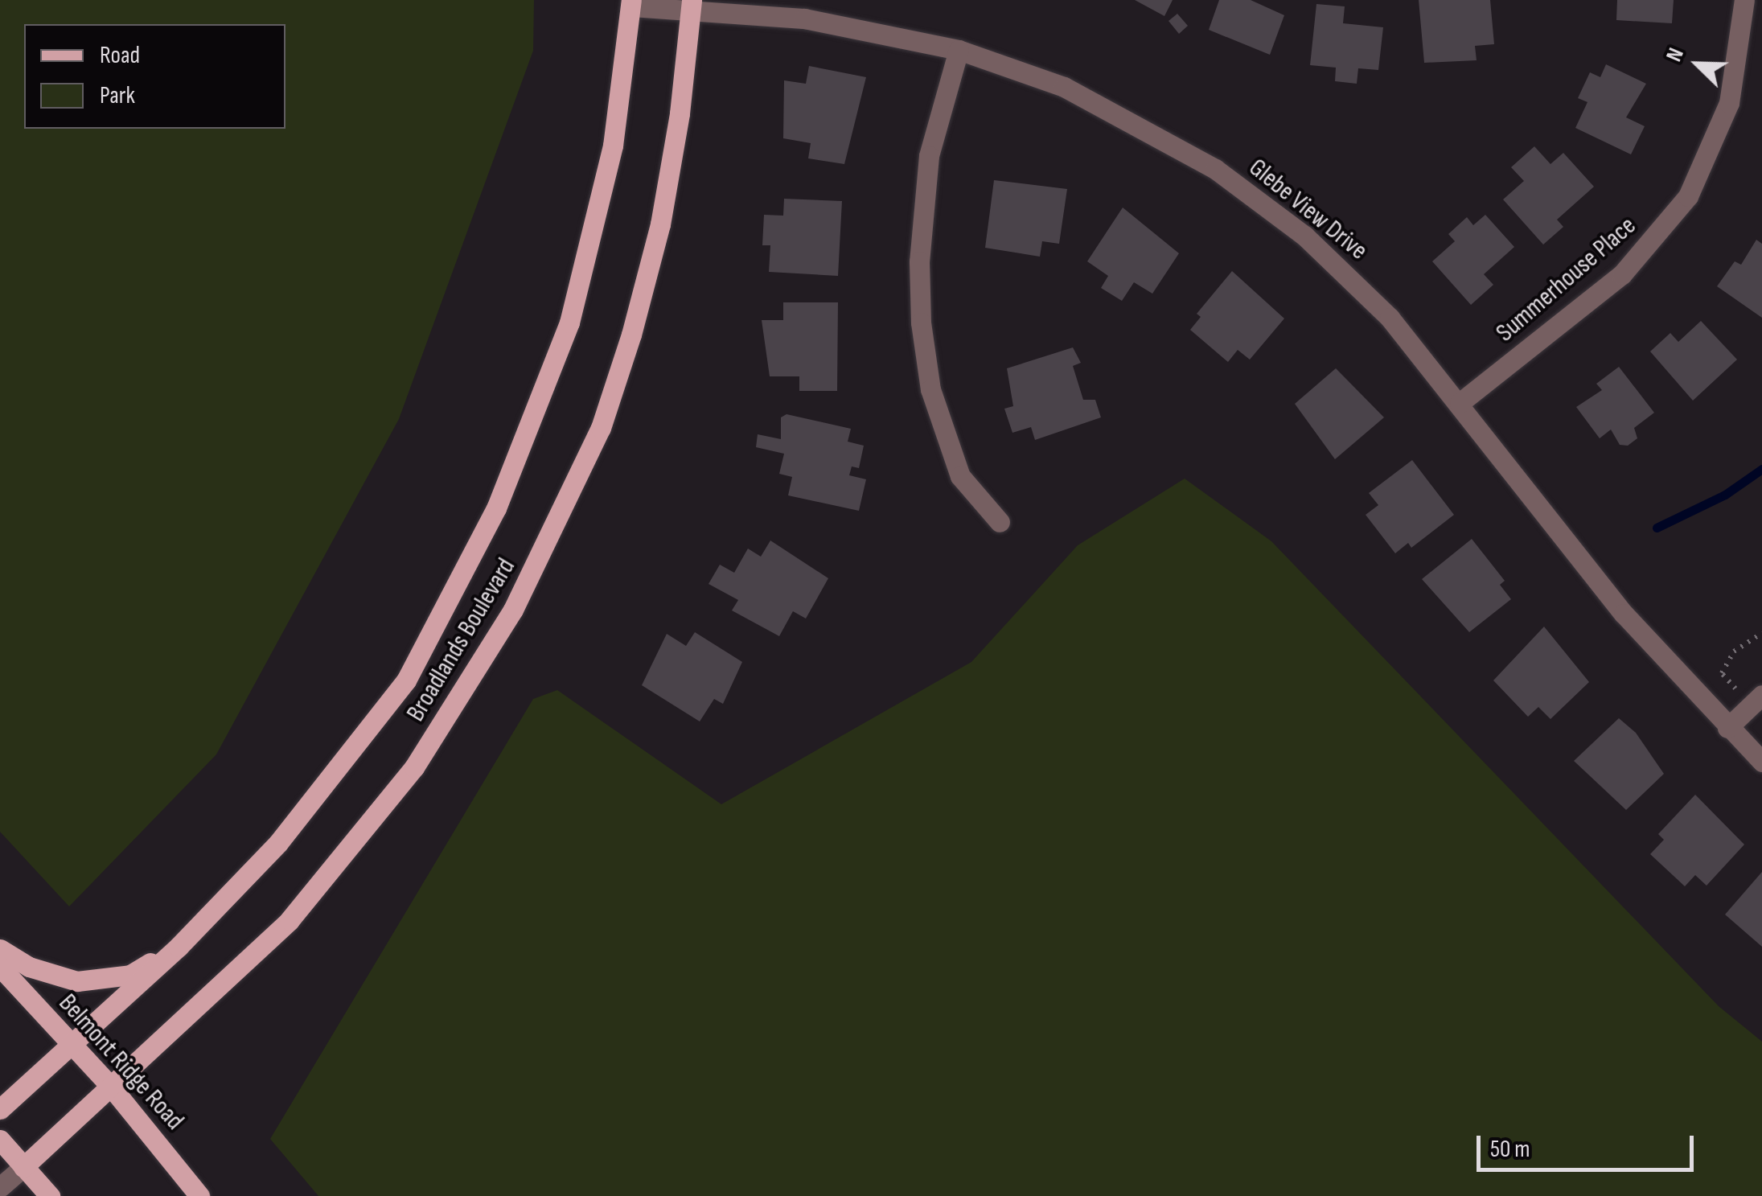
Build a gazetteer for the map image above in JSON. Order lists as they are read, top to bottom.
{
  "streets": {
    "main road": ["Broadlands Boulevard", "Belmont Ridge Road"],
    "street": ["Glebe View Drive", "Summerhouse Place"]
  },
  "crossings": [
    ["Glebe View Drive", "Summerhouse Place"],
    ["Glebe View Drive", "Broadlands Boulevard"],
    ["Broadlands Boulevard", "Belmont Ridge Road"]
  ],
  "legend": ["Road", "Park"],
  "scale_bar": "50 m",
  "north": "top left"
}
